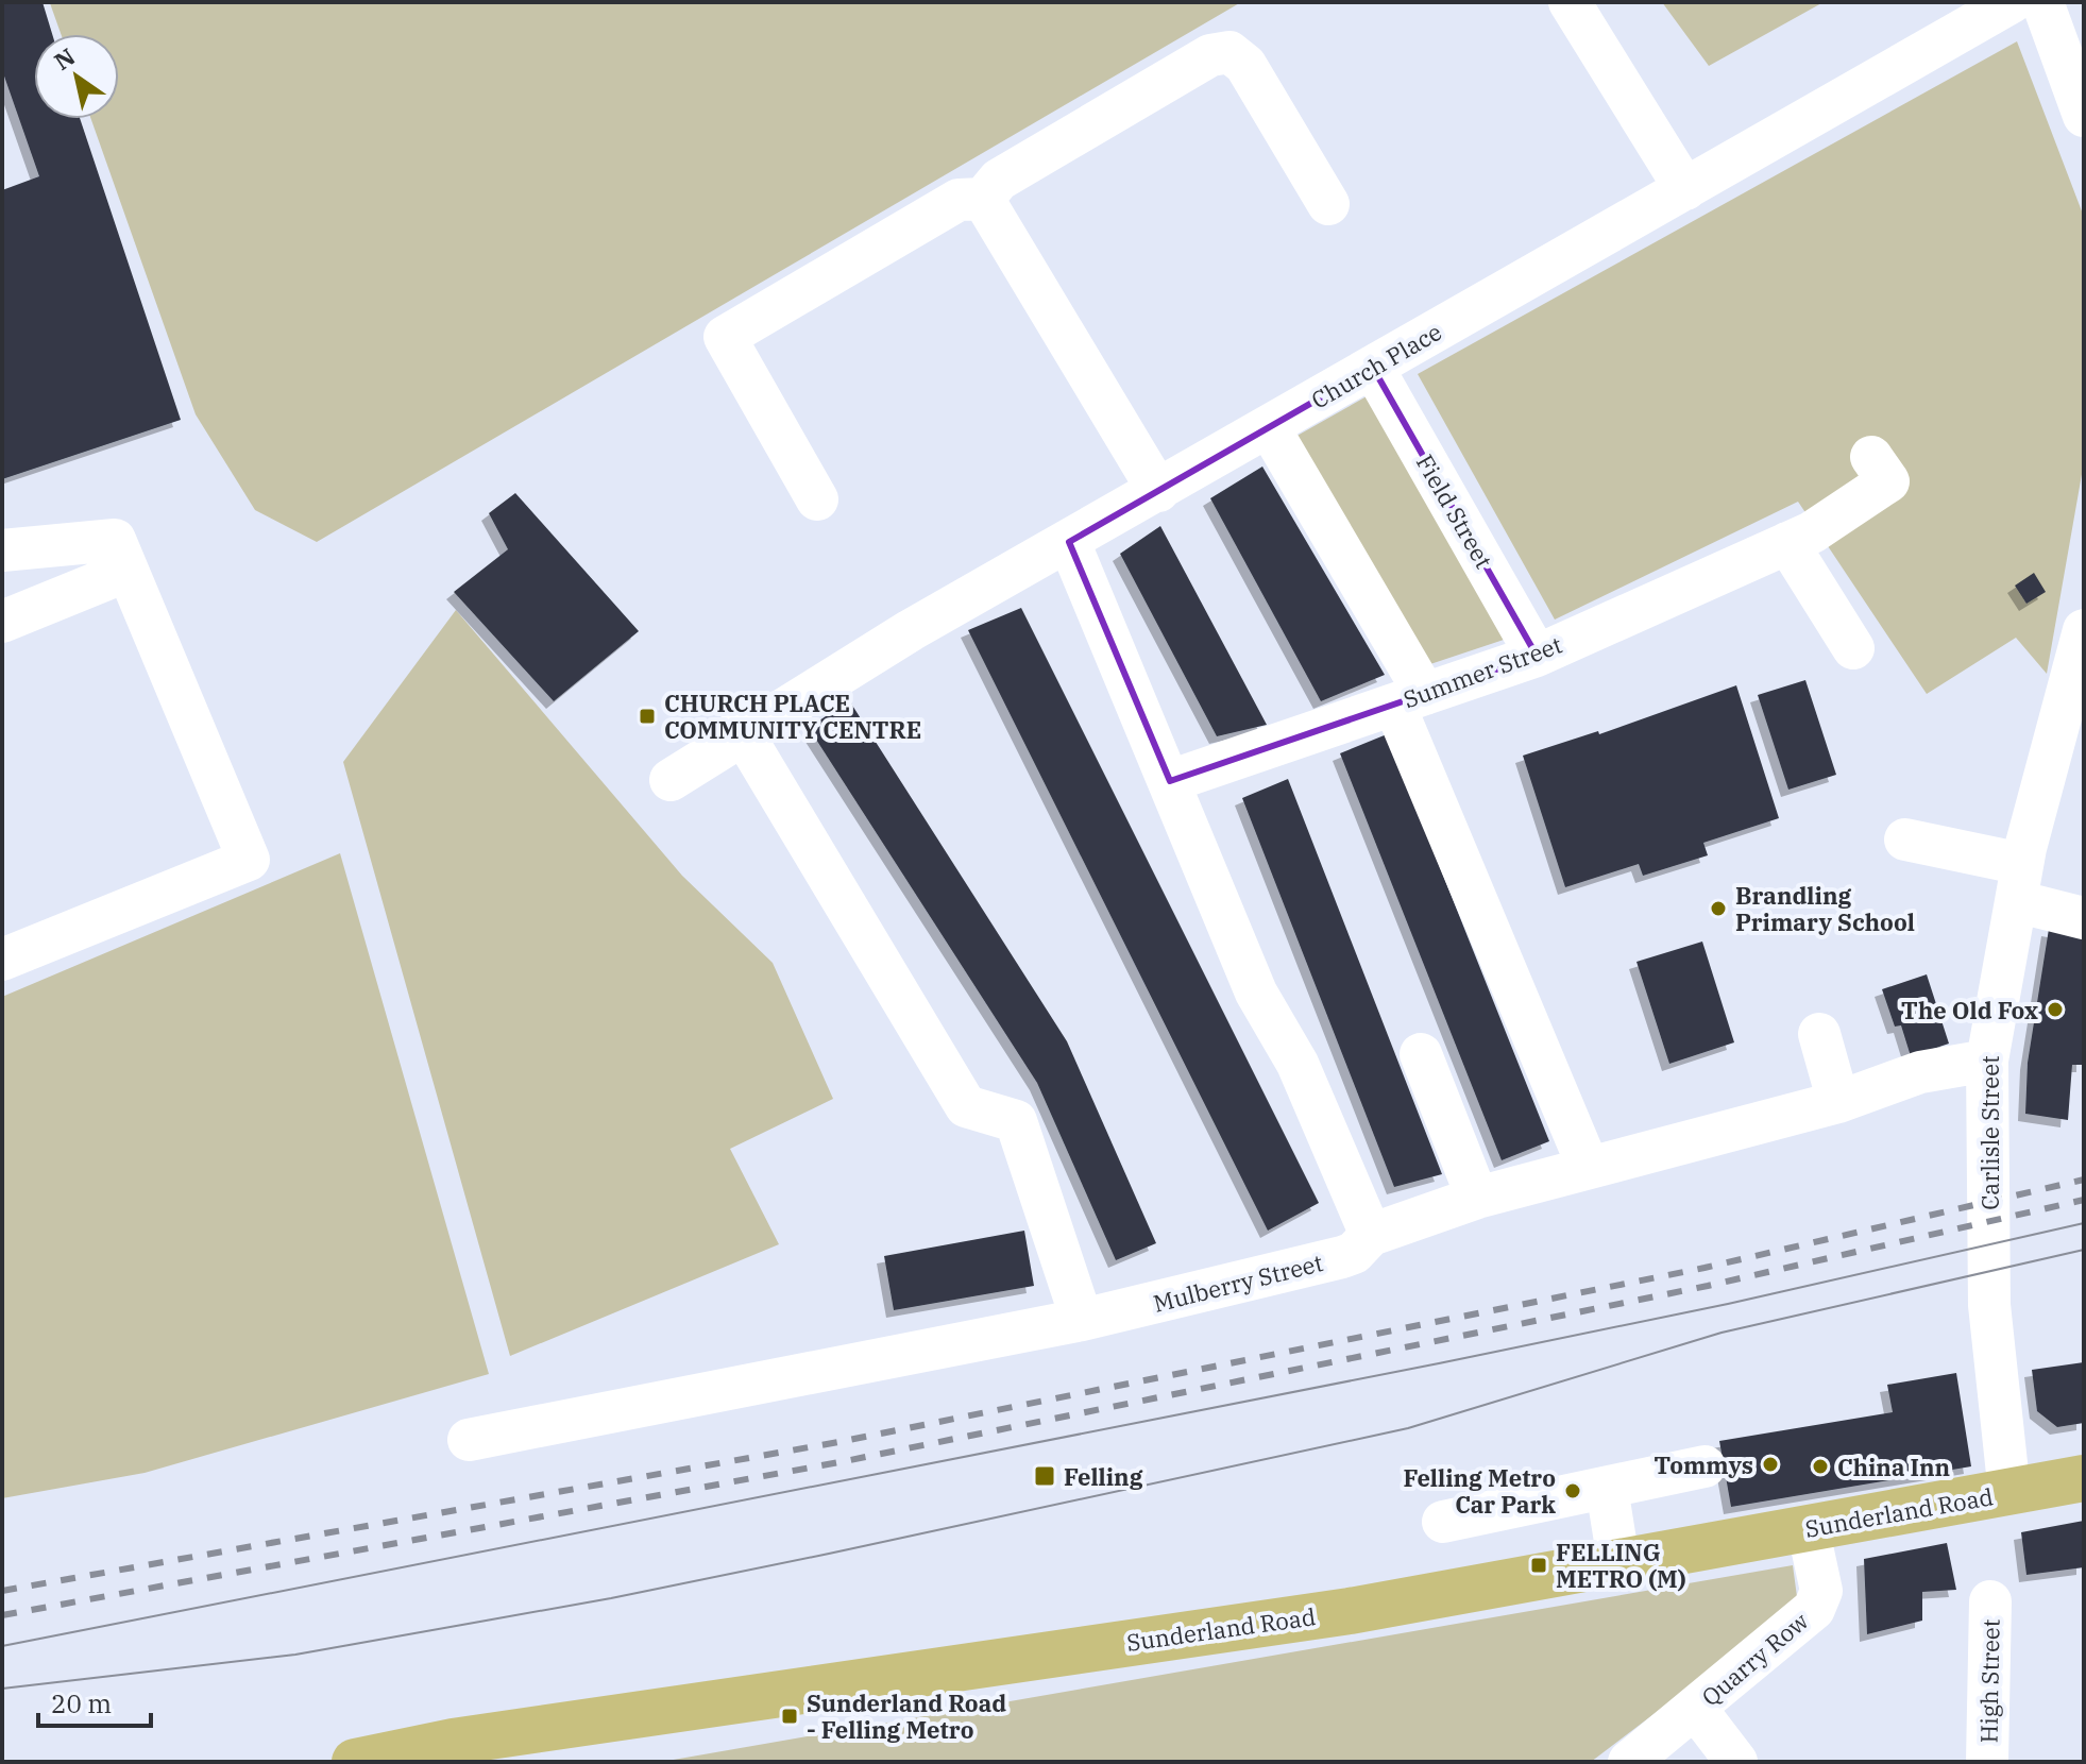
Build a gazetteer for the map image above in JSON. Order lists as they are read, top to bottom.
{
  "streets": {
    "main road": ["Sunderland Road"],
    "street": [
      "Church Place",
      "Field Street",
      "Summer Street",
      "Carlisle Street",
      "Mulberry Street",
      "Quarry Row",
      "High Street"
    ]
  },
  "crossings": [
    ["Church Place", "Field Street"],
    ["Field Street", "Summer Street"],
    ["Carlisle Street", "Mulberry Street"],
    ["Carlisle Street", "Sunderland Road"],
    ["Sunderland Road", "Quarry Row"]
  ],
  "places": {
    "transit": [
      "CHURCH PLACE COMMUNITY CENTRE",
      "Felling",
      "FELLING METRO (M)",
      "Sunderland Road - Felling Metro"
    ],
    "other": [
      "Brandling Primary School",
      "The Old Fox",
      "Tommys",
      "China Inn",
      "Felling Metro Car Park"
    ]
  },
  "scale_bar": "20 m",
  "north": "top left"
}
